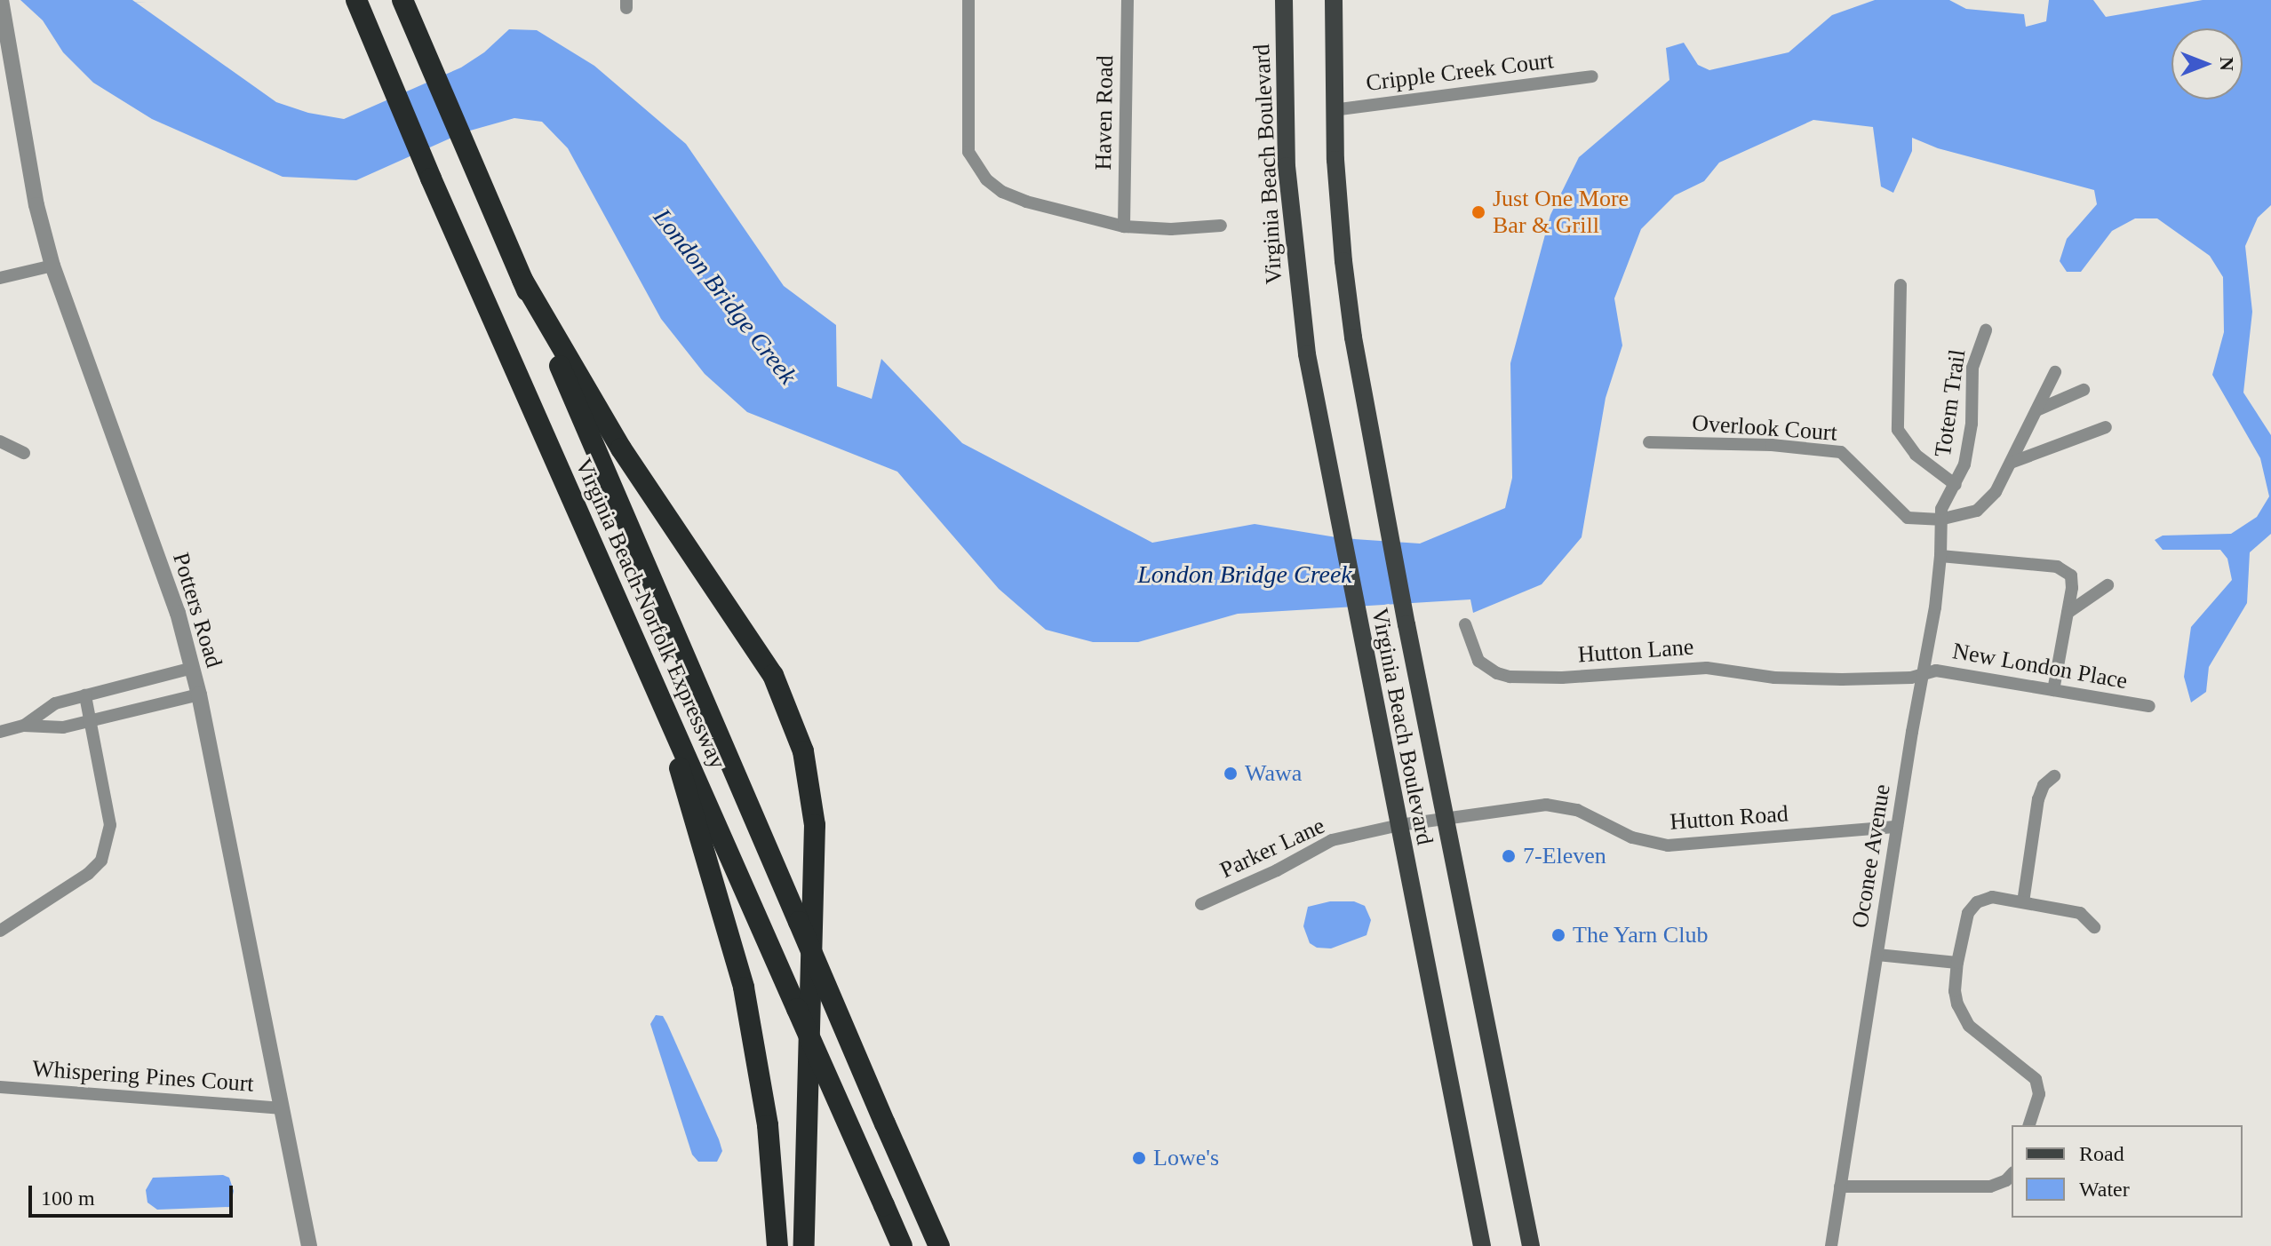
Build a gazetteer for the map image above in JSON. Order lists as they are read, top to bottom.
{
  "streets": {
    "highway": ["Virginia Beach-Norfolk Expressway"],
    "main road": ["Virginia Beach Boulevard"],
    "street": [
      "Cripple Creek Court",
      "Haven Road",
      "Totem Trail",
      "Overlook Court",
      "Potters Road",
      "Hutton Lane",
      "New London Place",
      "Hutton Road",
      "Parker Lane",
      "Oconee Avenue",
      "Whispering Pines Court"
    ]
  },
  "crossings": [
    ["Cripple Creek Court", "Virginia Beach Boulevard"],
    ["Virginia Beach Boulevard", "Hutton Road"],
    ["Virginia Beach Boulevard", "Parker Lane"],
    ["Totem Trail", "Overlook Court"],
    ["Totem Trail", "Oconee Avenue"],
    ["Overlook Court", "Oconee Avenue"],
    ["Potters Road", "Whispering Pines Court"],
    ["Hutton Lane", "New London Place"],
    ["Hutton Lane", "Oconee Avenue"],
    ["New London Place", "Oconee Avenue"],
    ["Hutton Road", "Parker Lane"],
    ["Hutton Road", "Oconee Avenue"]
  ],
  "water": ["London Bridge Creek"],
  "places": [
    "Just One More Bar & Grill",
    "Wawa",
    "7-Eleven",
    "The Yarn Club",
    "Lowe's"
  ],
  "legend": ["Road", "Water"],
  "scale_bar": "100 m",
  "north": "right"
}
